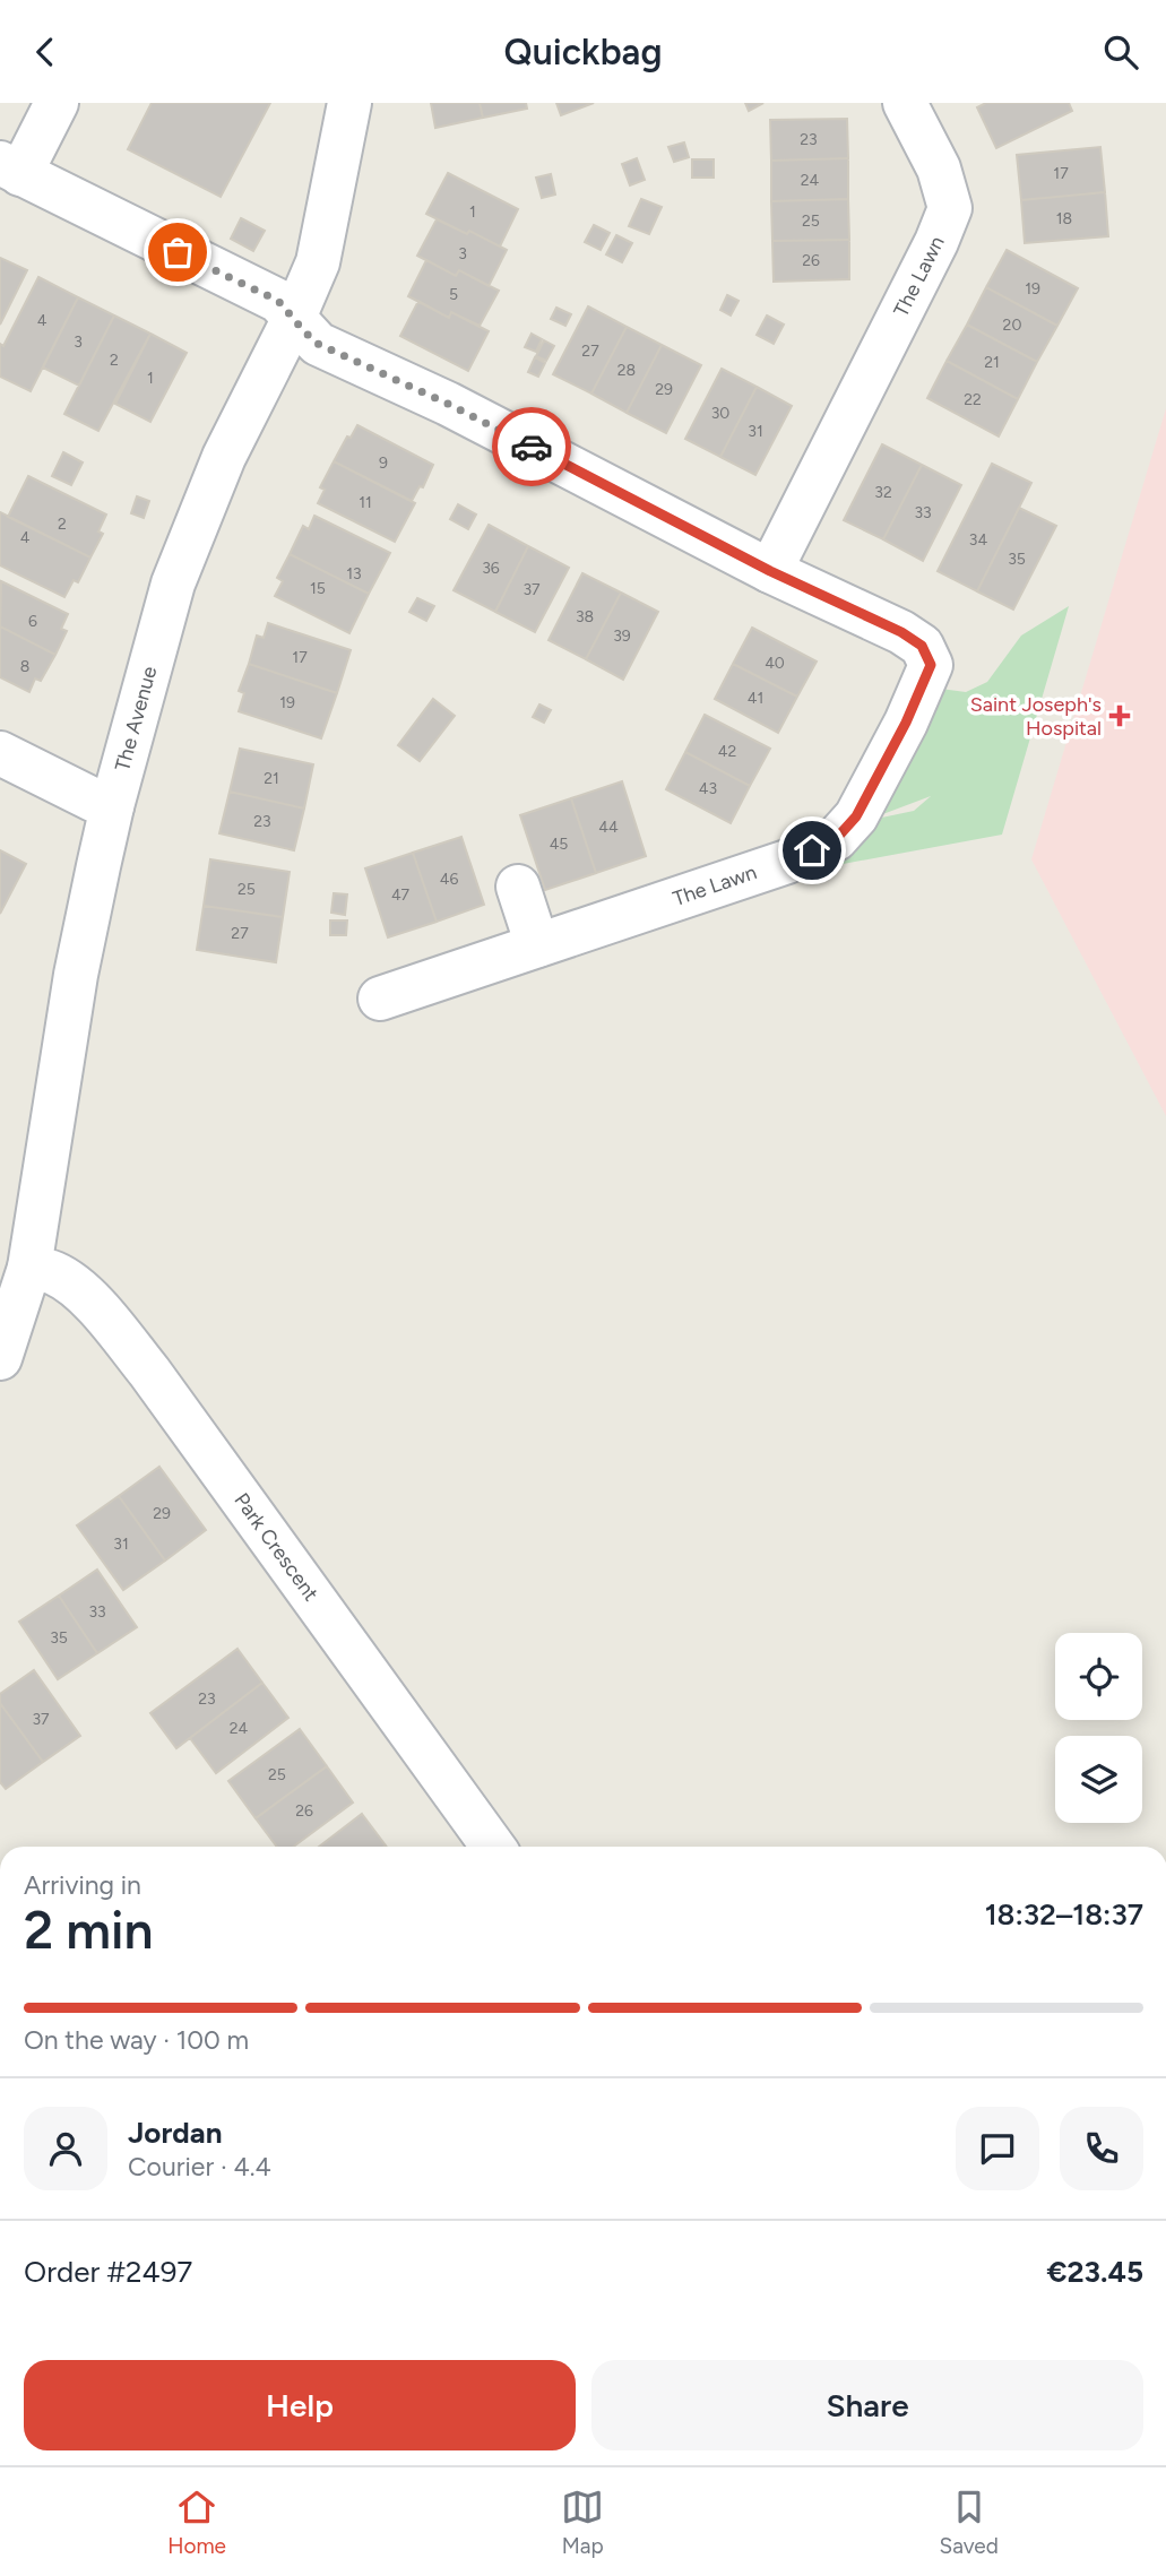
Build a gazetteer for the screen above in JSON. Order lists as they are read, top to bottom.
{
  "streets": {
    "street": ["The Lawn", "The Avenue", "Park Crescent"]
  },
  "crossings": [
    ["The Lawn", "The Avenue"],
    ["The Avenue", "Park Crescent"]
  ],
  "places": {
    "health": ["Saint Joseph's Hospital"]
  },
  "house_numbers": [
    "23",
    "17",
    "24",
    "1",
    "18",
    "25",
    "3",
    "26",
    "19",
    "5",
    "4",
    "20",
    "3",
    "27",
    "2",
    "21",
    "28",
    "1",
    "29",
    "22",
    "30",
    "31",
    "9",
    "32",
    "11",
    "33",
    "2",
    "4",
    "34",
    "35",
    "36",
    "13",
    "15",
    "37",
    "38",
    "6",
    "39",
    "17",
    "40",
    "8",
    "41",
    "19",
    "42",
    "21",
    "43",
    "23",
    "44",
    "45",
    "46",
    "25",
    "47",
    "27",
    "29",
    "31",
    "33",
    "35",
    "23",
    "37",
    "24",
    "25",
    "26"
  ],
  "page": {
    "header": "Quickbag",
    "heading": ["2 min", "Arriving in", "18:32–18:37"],
    "panel": [
      "Jordan",
      "Courier · 4.4",
      "Order #2497",
      "€23.45"
    ],
    "bar": "On the way · 100 m",
    "buttons": ["Help", "Share"],
    "tabs": ["Home", "Map", "Saved"]
  }
}
